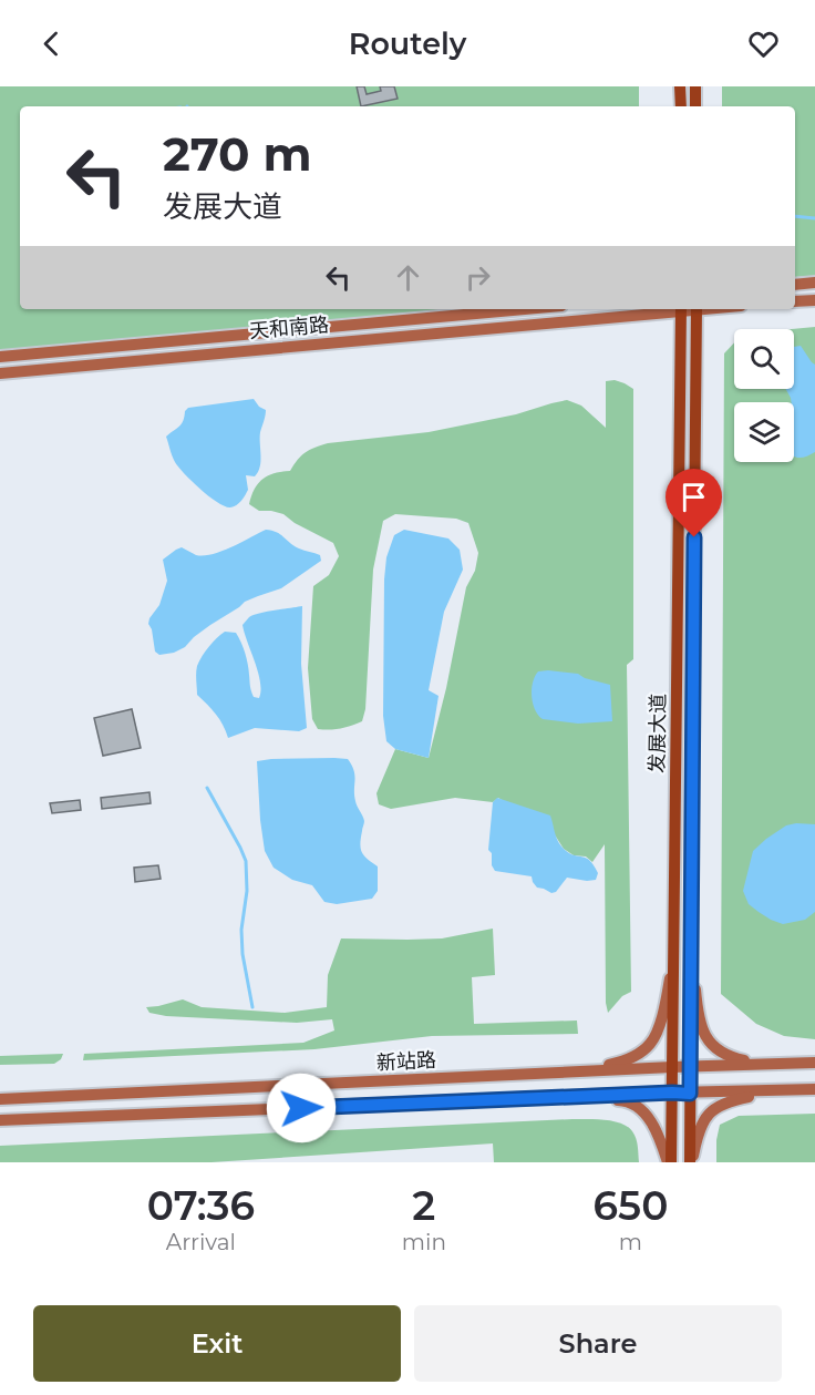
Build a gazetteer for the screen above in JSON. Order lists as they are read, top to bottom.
{
  "streets": {
    "main road": ["发展大道"],
    "street": ["天和南路", "新站路"]
  },
  "crossings": [
    ["发展大道", "新站路"]
  ],
  "page": {
    "header": "Routely",
    "turn": ["270 m", "发展大道"],
    "eta": [
      "07:36",
      "Arrival",
      "2",
      "min",
      "650",
      "m"
    ],
    "buttons": ["Exit", "Share"]
  }
}
